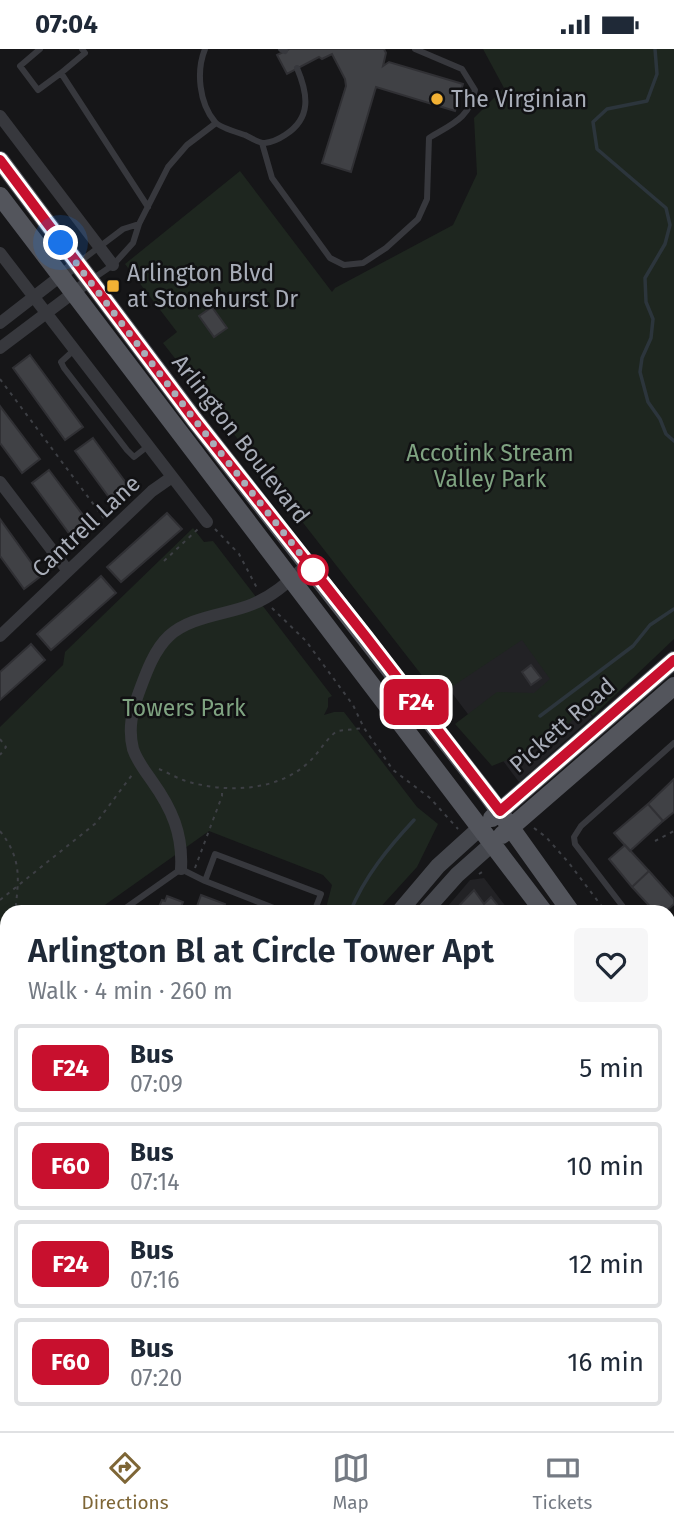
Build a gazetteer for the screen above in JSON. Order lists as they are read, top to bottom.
{
  "streets": {
    "main road": ["Arlington Boulevard", "Pickett Road"],
    "street": ["Cantrell Lane"]
  },
  "crossings": [
    ["Arlington Boulevard", "Pickett Road"]
  ],
  "parks": ["Accotink Stream Valley Park", "Towers Park"],
  "places": {
    "other": ["The Virginian"],
    "transit": ["Arlington Blvd at Stonehurst Dr"]
  },
  "lines": ["bus line F24"],
  "page": {
    "status": "07:04",
    "on_map": "F24",
    "heading": ["Arlington Bl at Circle Tower Apt", "Walk · 4 min · 260 m"],
    "list": [
      {
        "mark": "F24",
        "name": "Bus",
        "note": "07:09",
        "value": "5 min"
      },
      {
        "mark": "F60",
        "name": "Bus",
        "note": "07:14",
        "value": "10 min"
      },
      {
        "mark": "F24",
        "name": "Bus",
        "note": "07:16",
        "value": "12 min"
      },
      {
        "mark": "F60",
        "name": "Bus",
        "note": "07:20",
        "value": "16 min"
      }
    ],
    "tabs": ["Directions", "Map", "Tickets"]
  }
}
